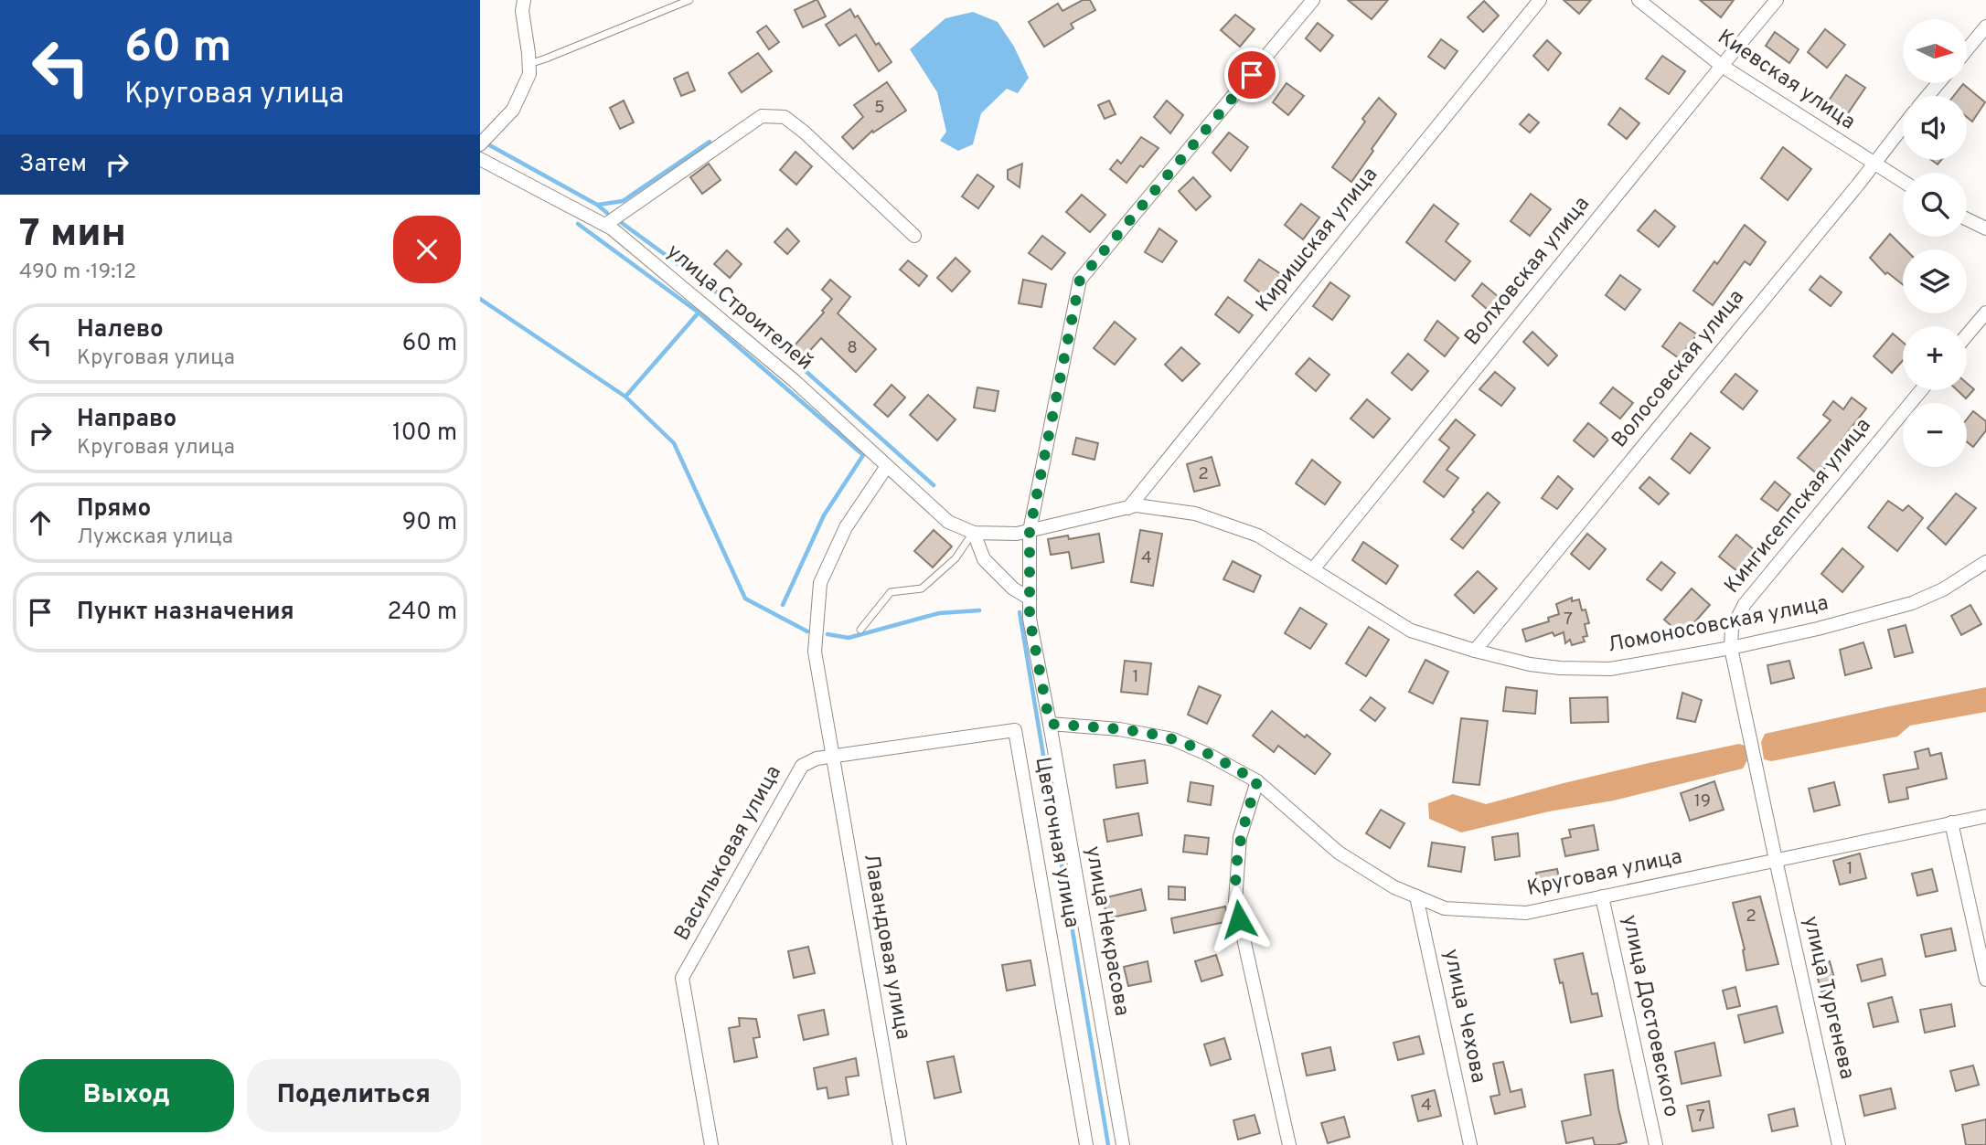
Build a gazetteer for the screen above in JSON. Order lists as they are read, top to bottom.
{
  "streets": {
    "street": [
      "Киевская улица",
      "Киришская улица",
      "Волховская улица",
      "улица Строителей",
      "Волосовская улица",
      "Кингисеппская улица",
      "Ломоносовская улица",
      "Цветочная улица",
      "Васильковая улица",
      "Круговая улица",
      "улица Некрасова",
      "Лавандовая улица",
      "улица Тургенева",
      "улица Чехова",
      "улица Достоевского"
    ]
  },
  "crossings": [
    ["Киевская улица", "Волховская улица"],
    ["Киевская улица", "Волосовская улица"],
    ["Киришская улица", "Ломоносовская улица"],
    ["Волховская улица", "Ломоносовская улица"],
    ["улица Строителей", "Ломоносовская улица"],
    ["Волосовская улица", "Ломоносовская улица"],
    ["Кингисеппская улица", "Ломоносовская улица"],
    ["Кингисеппская улица", "Круговая улица"],
    ["Кингисеппская улица", "улица Тургенева"],
    ["Цветочная улица", "Васильковая улица"],
    ["Цветочная улица", "Лавандовая улица"],
    ["Васильковая улица", "Лавандовая улица"],
    ["Круговая улица", "улица Некрасова"],
    ["Круговая улица", "улица Тургенева"],
    ["Круговая улица", "улица Чехова"],
    ["Круговая улица", "улица Достоевского"]
  ],
  "house_numbers": [
    "5",
    "8",
    "2",
    "4",
    "7",
    "1",
    "19",
    "1",
    "2",
    "4",
    "7"
  ],
  "north": "right",
  "page": {
    "turn": ["60 m", "Круговая улица"],
    "map_buttons": ["+", "−"],
    "then": "Затем",
    "heading": ["7 мин", "490 m · 19:12"],
    "list": [
      {
        "name": "Налево",
        "note": "Круговая улица",
        "value": "60 m"
      },
      {
        "name": "Направо",
        "note": "Круговая улица",
        "value": "100 m"
      },
      {
        "name": "Прямо",
        "note": "Лужская улица",
        "value": "90 m"
      },
      {
        "name": "Пункт назначения",
        "value": "240 m"
      }
    ],
    "buttons": ["Выход", "Поделиться"]
  }
}
